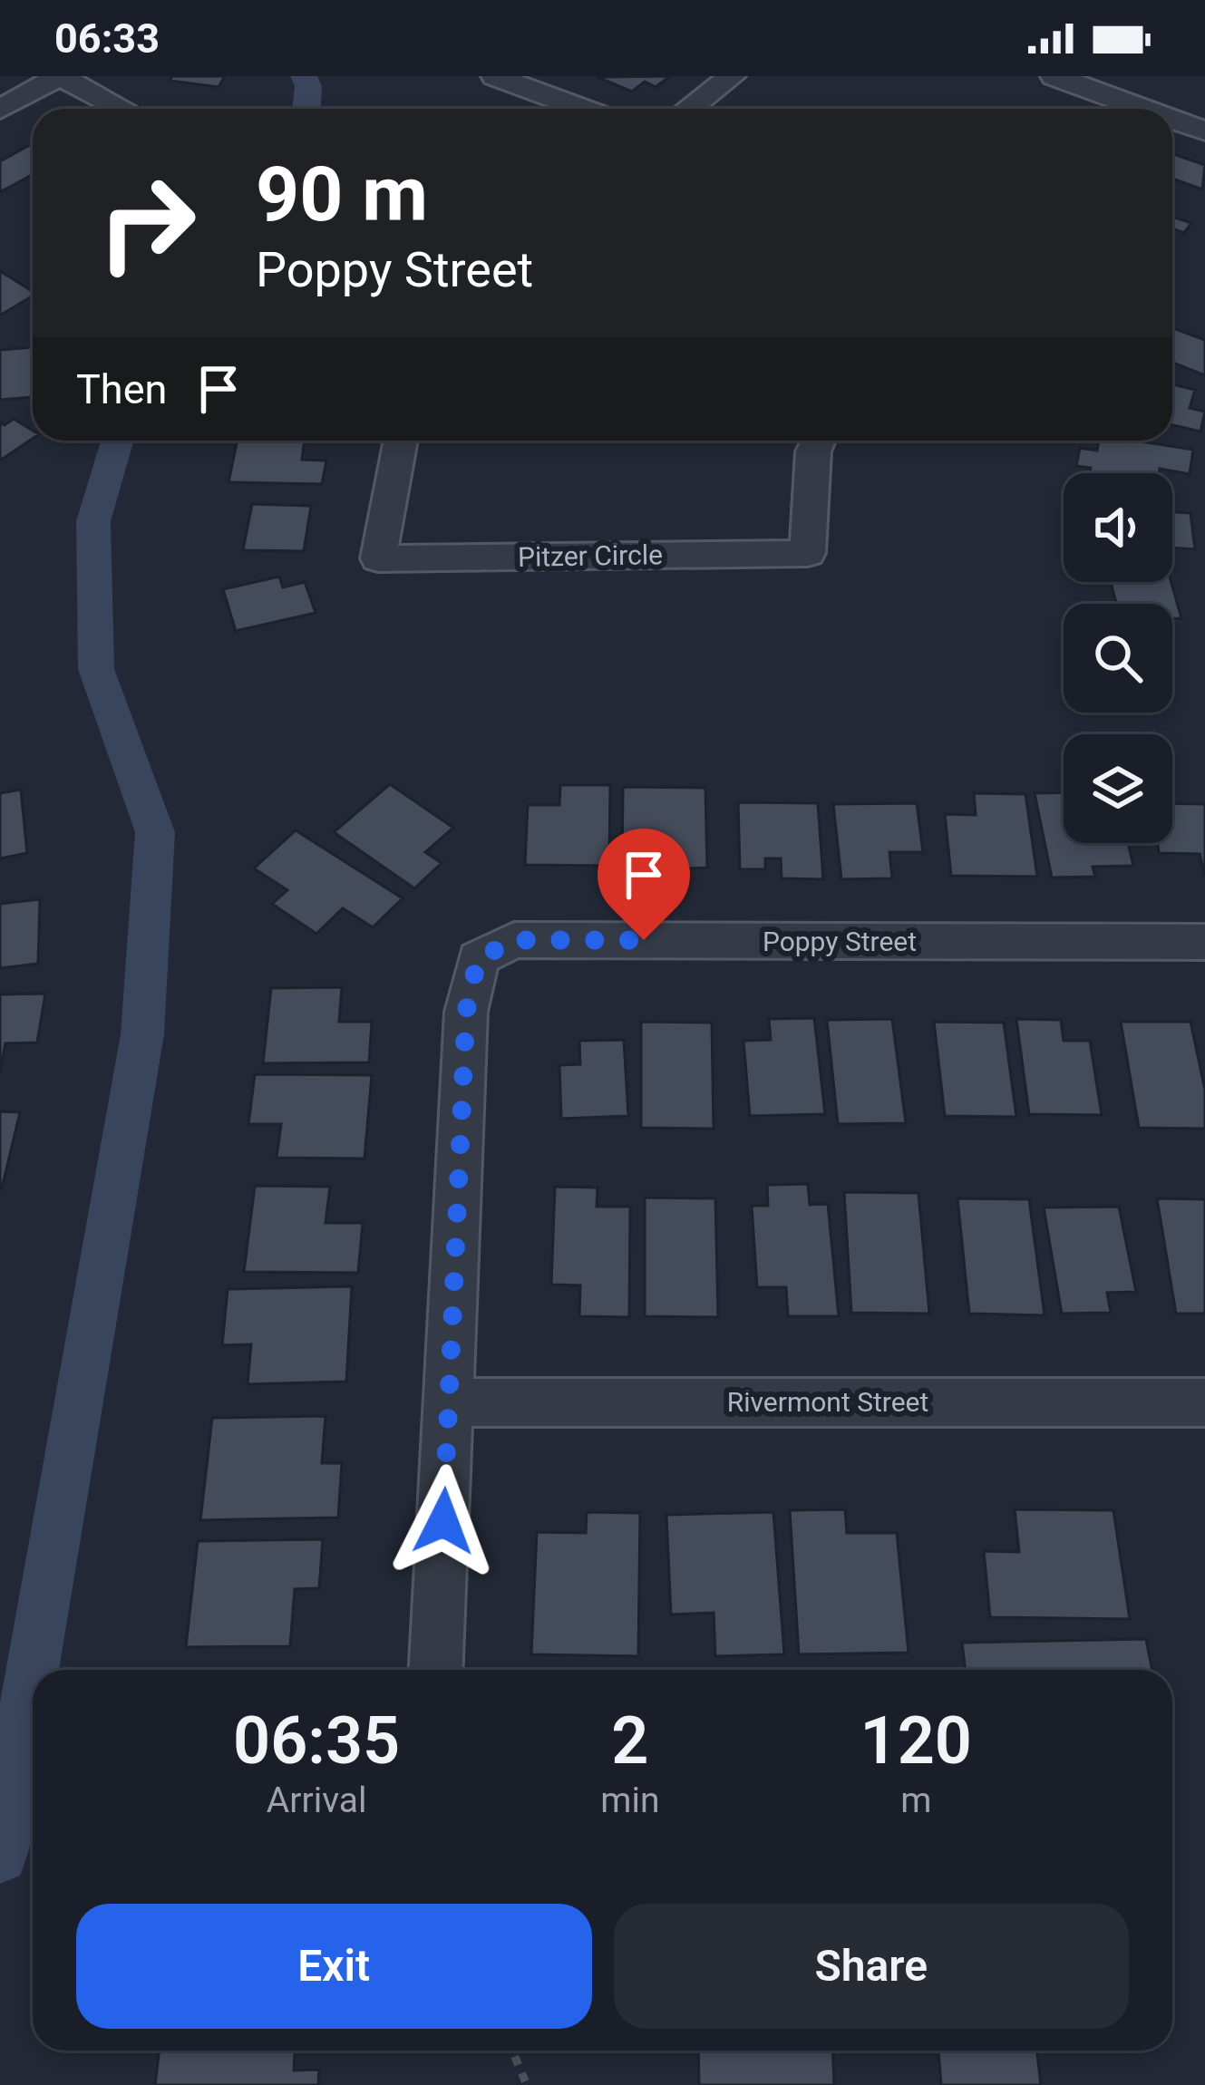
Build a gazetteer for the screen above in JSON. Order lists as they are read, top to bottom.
{
  "streets": {
    "street": ["Pitzer Circle", "Poppy Street", "Rivermont Street"]
  },
  "crossings": [
    ["Poppy Street", "Rivermont Street"]
  ],
  "page": {
    "status": "06:33",
    "turn": ["90 m", "Poppy Street"],
    "then": "Then",
    "eta": [
      "06:35",
      "Arrival",
      "2",
      "min",
      "120",
      "m"
    ],
    "buttons": ["Exit", "Share"]
  }
}
